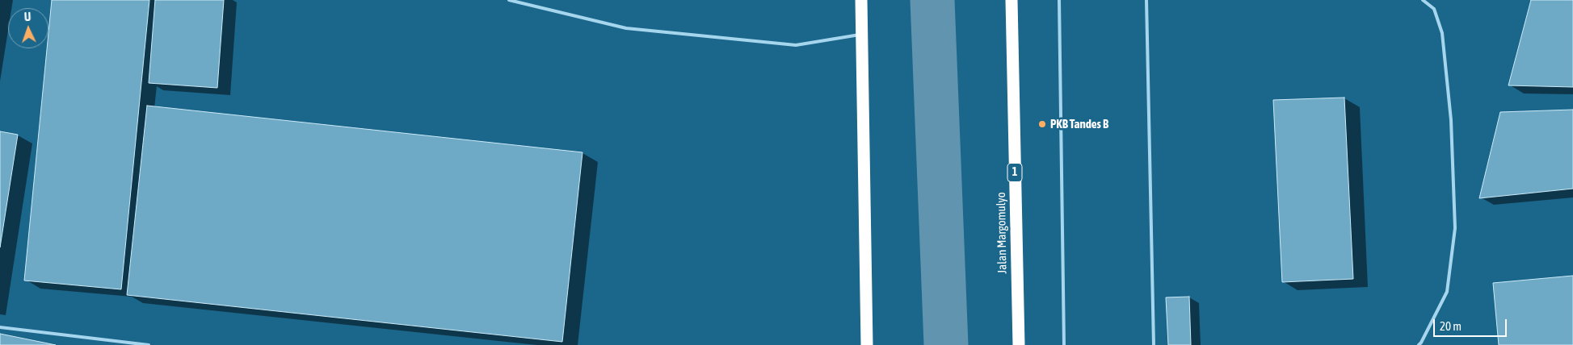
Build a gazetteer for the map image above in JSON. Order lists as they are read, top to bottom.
{
  "streets": {
    "highway": ["1", "Jalan Margomulyo"]
  },
  "places": ["PKB Tandes B"],
  "scale_bar": "20 m",
  "north": "top"
}
